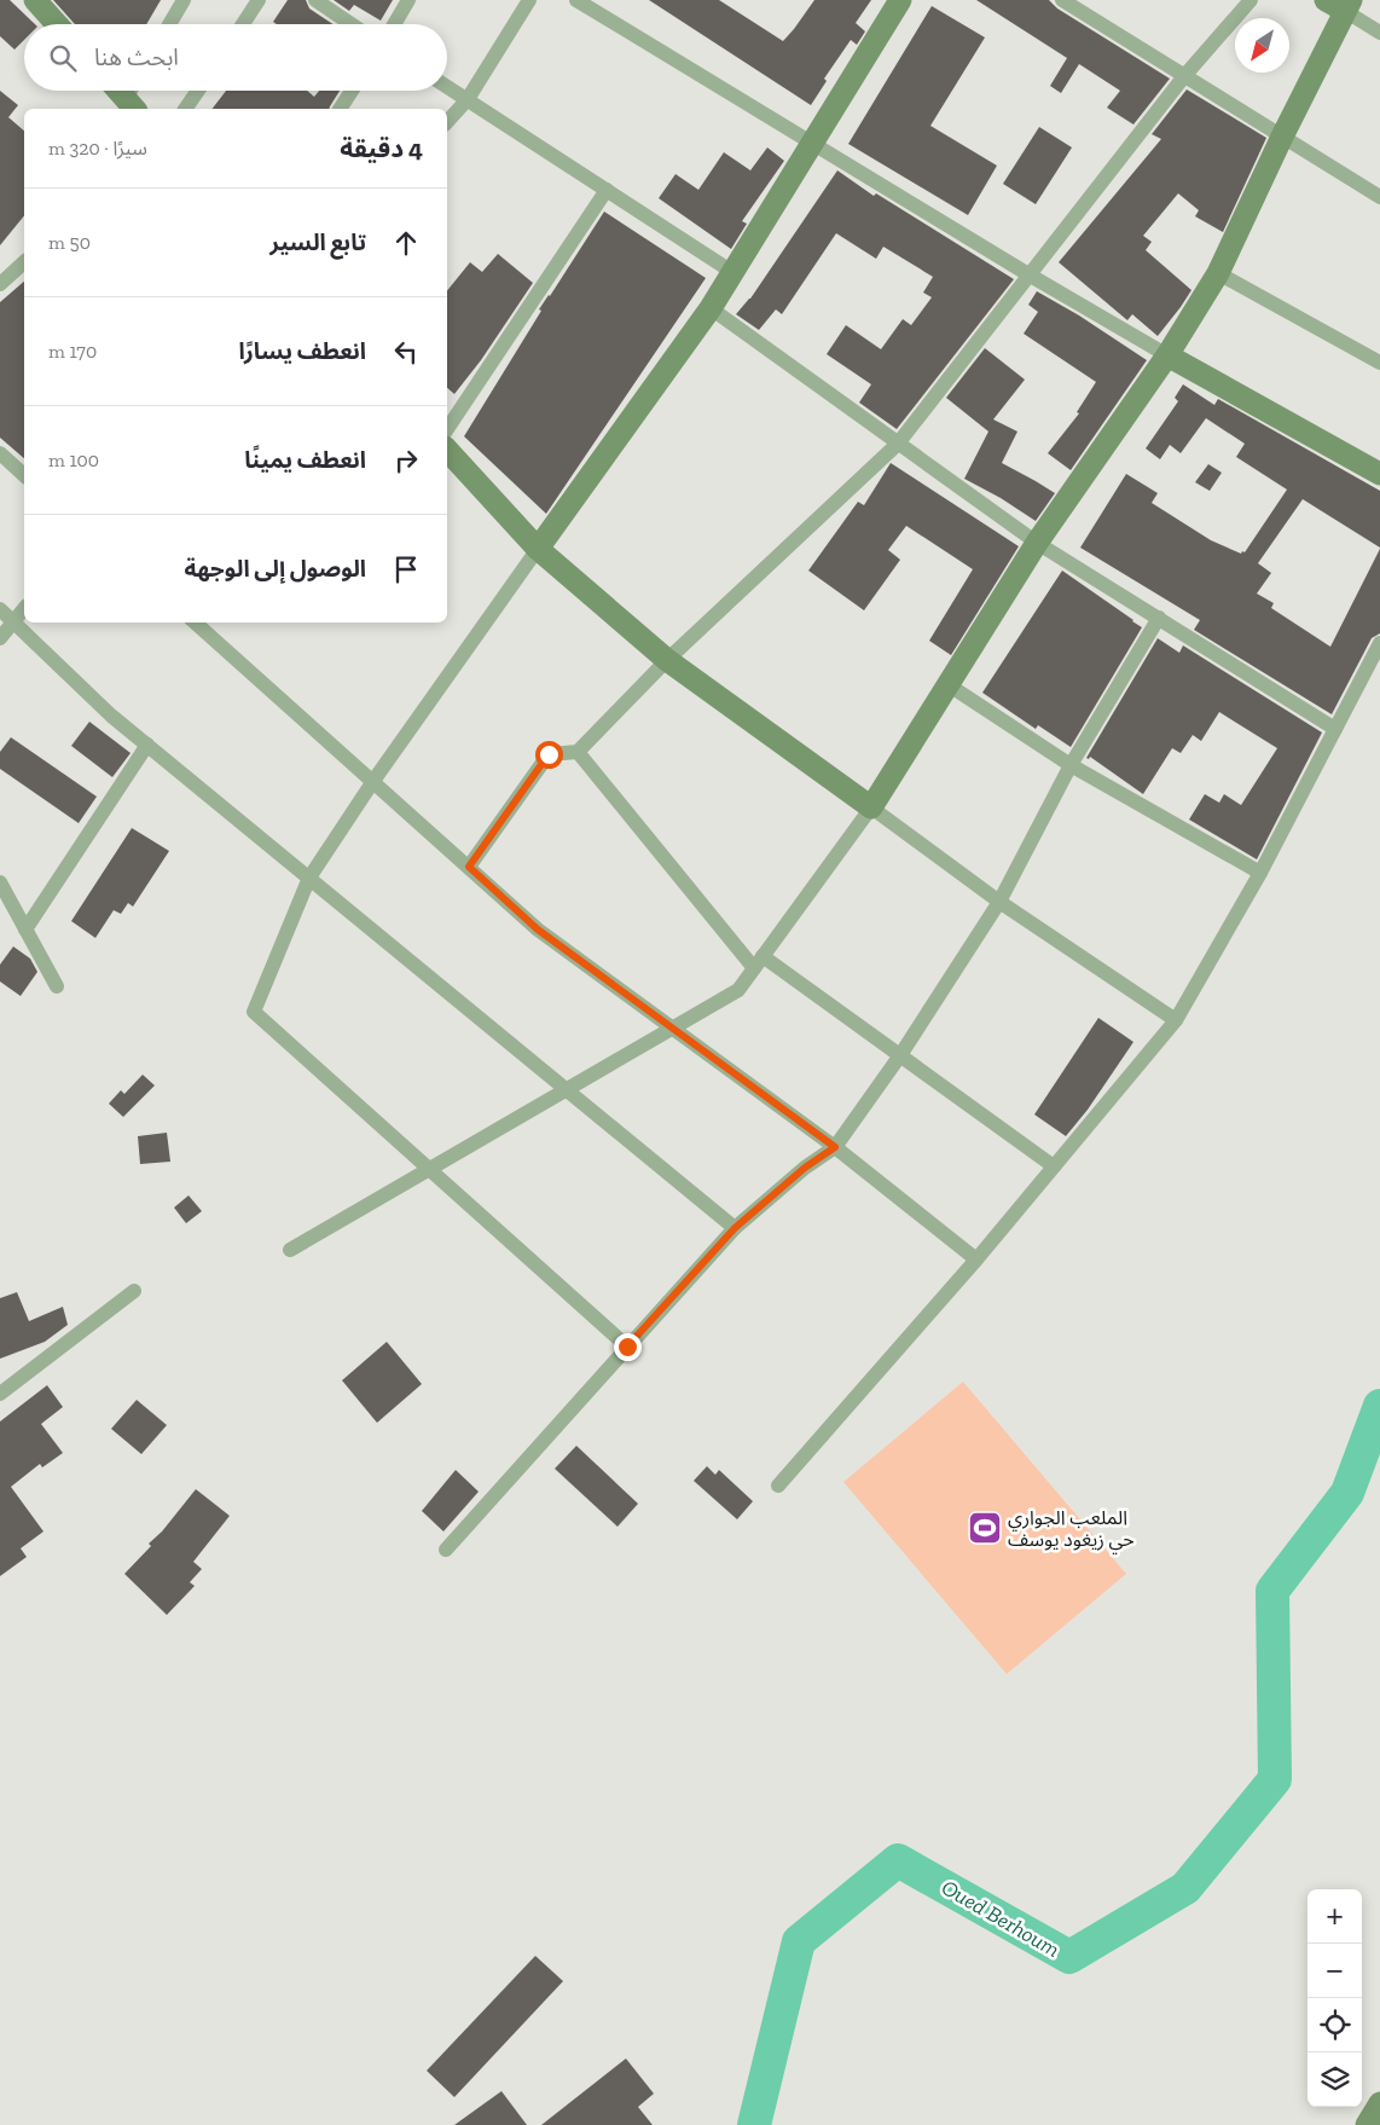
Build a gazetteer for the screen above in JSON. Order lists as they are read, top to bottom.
{
  "water": ["Oued Berhoum"],
  "places": {
    "sports": ["الملعب الجواري حي زيغود يوسف"]
  },
  "north": "bottom left",
  "page": {
    "search": "ابحث هنا",
    "heading": ["4 دقيقة", "سيرًا · 320 m"],
    "list": [
      ["تابع السير", "50 m"],
      ["انعطف يسارًا", "170 m"],
      ["انعطف يمينًا", "100 m"],
      "الوصول إلى الوجهة"
    ],
    "map_buttons": ["+", "−"]
  }
}
